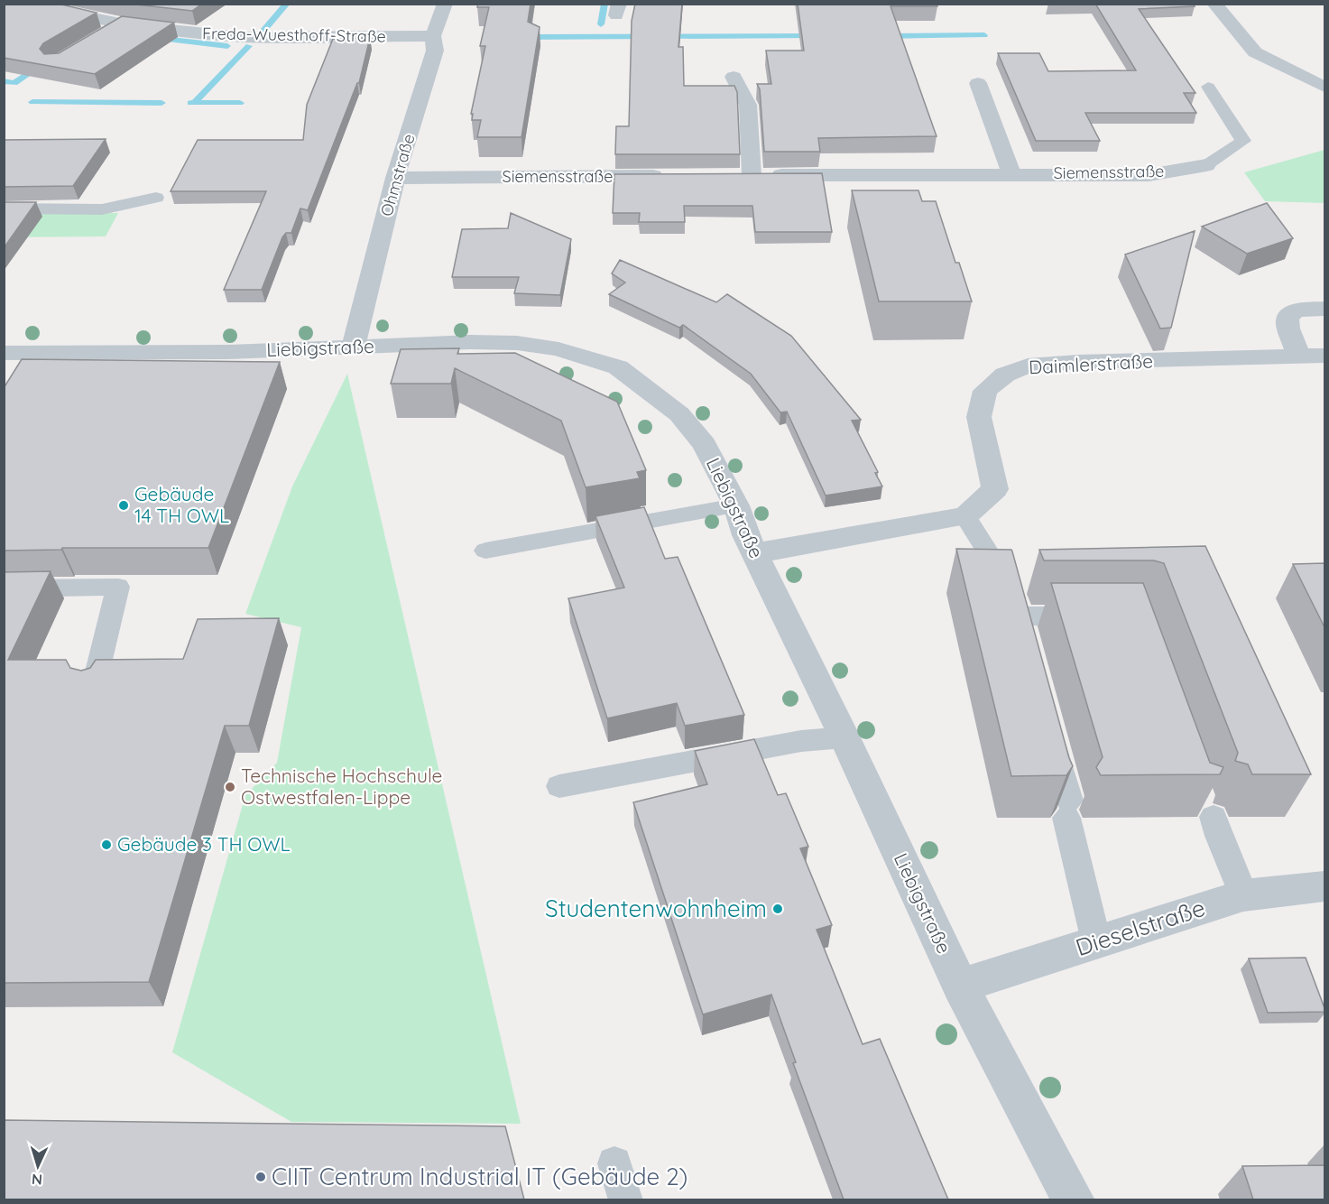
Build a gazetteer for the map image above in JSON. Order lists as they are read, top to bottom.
{
  "streets": {
    "street": [
      "Freda-Wuesthoff-Straße",
      "Siemensstraße",
      "Ohmstraße",
      "Liebigstraße",
      "Daimlerstraße",
      "Dieselstraße"
    ]
  },
  "crossings": [
    ["Freda-Wuesthoff-Straße", "Ohmstraße"],
    ["Siemensstraße", "Ohmstraße"],
    ["Ohmstraße", "Liebigstraße"],
    ["Liebigstraße", "Dieselstraße"]
  ],
  "places": [
    "Gebäude 14 TH OWL",
    "Technische Hochschule Ostwestfalen-Lippe",
    "Gebäude 3 TH OWL",
    "Studentenwohnheim",
    "CIIT Centrum Industrial IT (Gebäude 2)"
  ],
  "north": "bottom"
}
